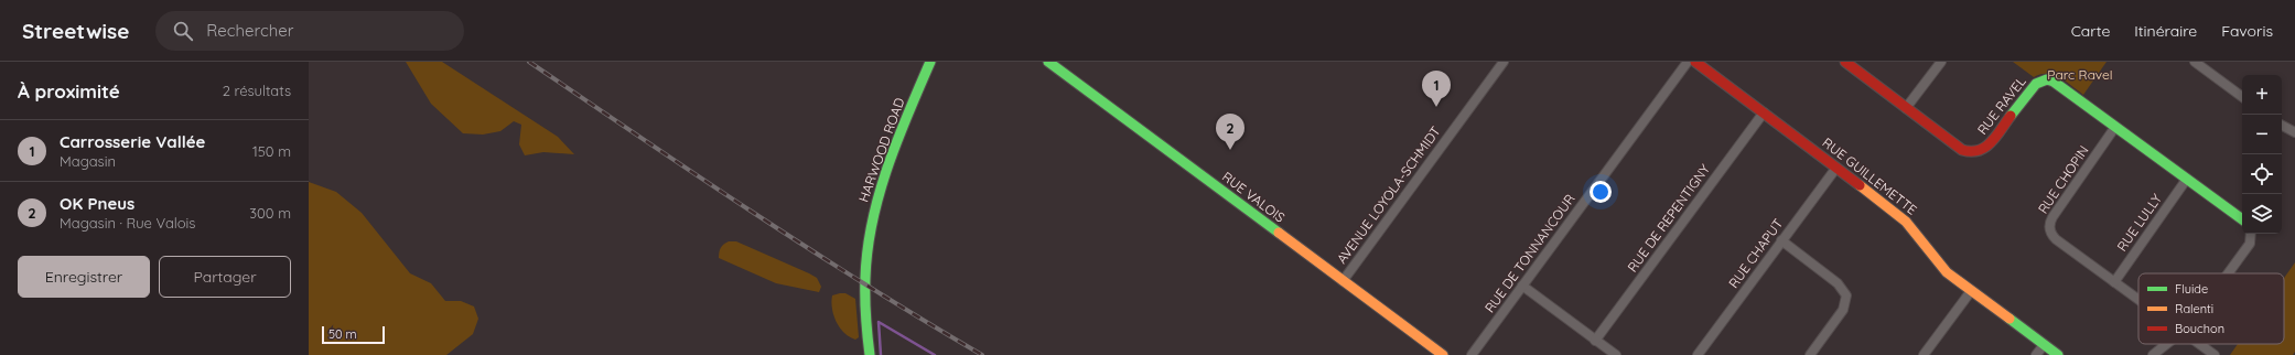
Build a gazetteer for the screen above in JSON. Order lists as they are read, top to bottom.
{
  "streets": {
    "street": [
      "RUE RAVEL",
      "HARWOOD ROAD",
      "RUE GUILLEMETTE",
      "RUE CHOPIN",
      "AVENUE LOYOLA-SCHMIDT",
      "RUE VALOIS",
      "RUE DE REPENTIGNY",
      "RUE LULLY",
      "RUE DE TONNANCOUR",
      "RUE CHAPUT"
    ]
  },
  "crossings": [
    ["RUE RAVEL", "RUE CHOPIN"],
    ["RUE RAVEL", "RUE LULLY"],
    ["RUE GUILLEMETTE", "RUE DE REPENTIGNY"],
    ["RUE GUILLEMETTE", "RUE CHAPUT"],
    ["RUE CHOPIN", "RUE LULLY"],
    ["AVENUE LOYOLA-SCHMIDT", "RUE VALOIS"]
  ],
  "parks": ["Parc Ravel"],
  "legend": ["Fluide", "Ralenti", "Bouchon"],
  "scale_bar": "50 m",
  "page": {
    "header": "Streetwise",
    "search": "Rechercher",
    "nav": ["Carte", "Itinéraire", "Favoris"],
    "heading": ["À proximité", "2 résultats"],
    "pins": ["1", "2"],
    "map_buttons": ["+", "−"],
    "list": [
      {
        "mark": "1",
        "name": "Carrosserie Vallée",
        "note": "Magasin",
        "value": "150 m"
      },
      {
        "mark": "2",
        "name": "OK Pneus",
        "note": "Magasin · Rue Valois",
        "value": "300 m"
      }
    ],
    "buttons": ["Enregistrer", "Partager"],
    "scale": "50 m"
  }
}
